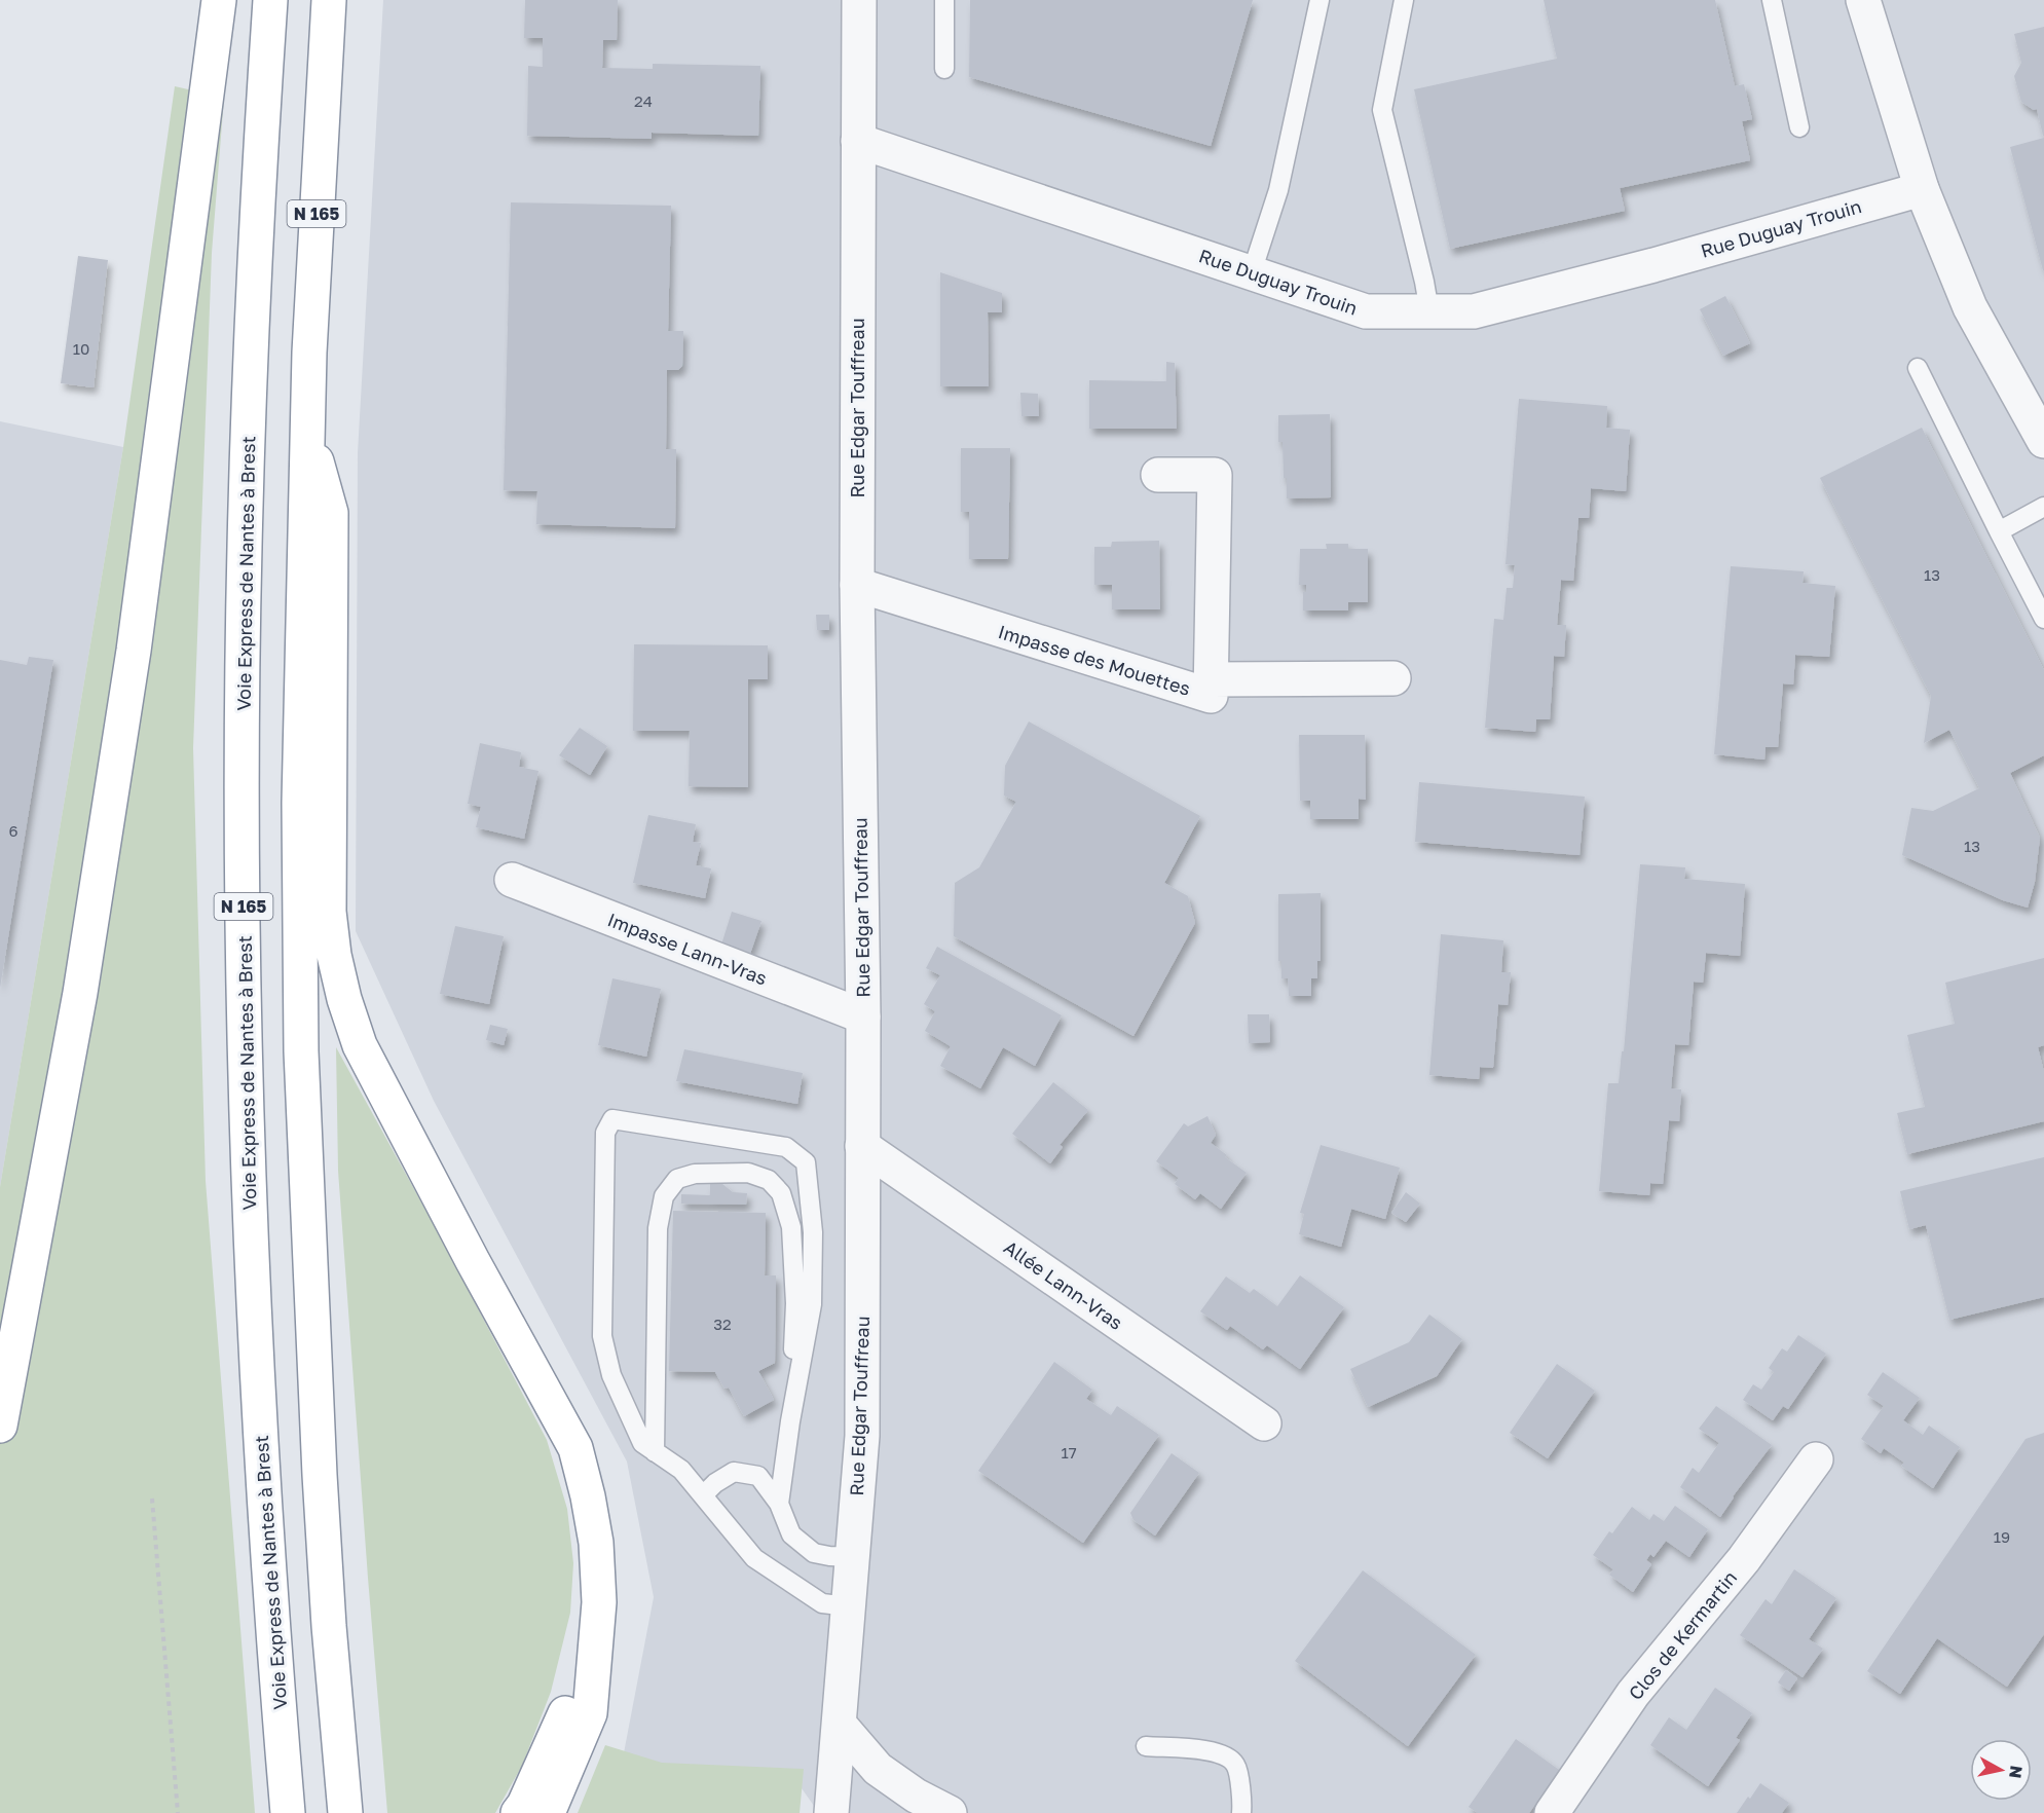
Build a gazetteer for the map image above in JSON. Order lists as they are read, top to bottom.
{
  "streets": {
    "highway": ["N 165", "Voie Express de Nantes à Brest"],
    "street": [
      "Rue Duguay Trouin",
      "Rue Edgar Touffreau",
      "Impasse des Mouettes",
      "Impasse Lann-Vras",
      "Allée Lann-Vras",
      "Clos de Kermartin"
    ]
  },
  "crossings": [
    ["Rue Duguay Trouin", "Rue Edgar Touffreau"],
    ["Rue Edgar Touffreau", "Impasse des Mouettes"],
    ["Rue Edgar Touffreau", "Impasse Lann-Vras"],
    ["Rue Edgar Touffreau", "Allée Lann-Vras"]
  ],
  "house_numbers": [
    "24",
    "10",
    "13",
    "6",
    "13",
    "32",
    "17",
    "19"
  ],
  "north": "right"
}
